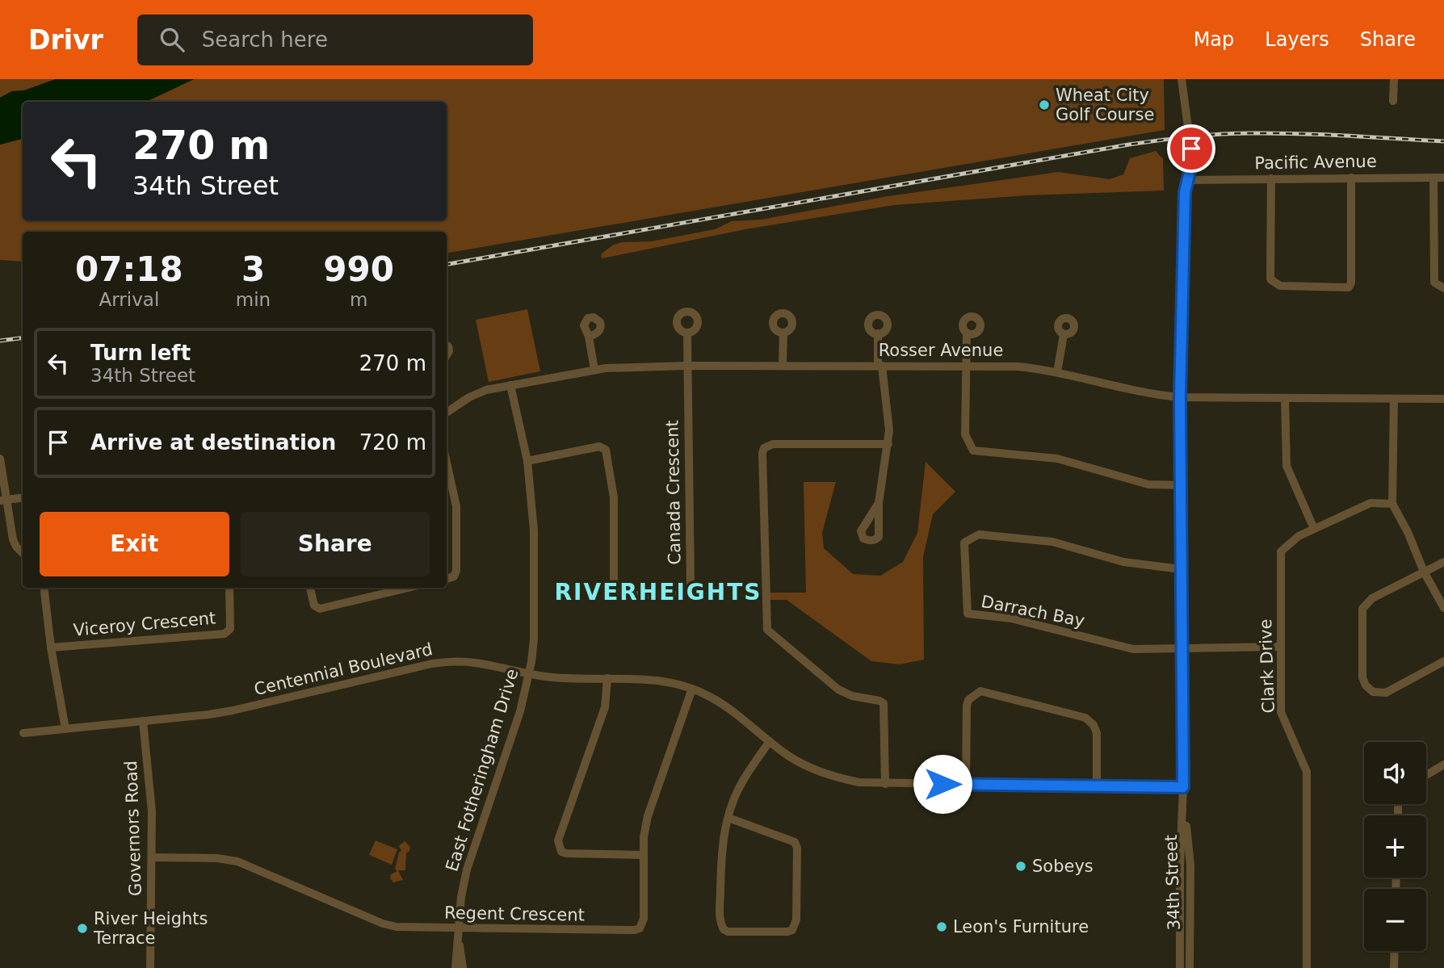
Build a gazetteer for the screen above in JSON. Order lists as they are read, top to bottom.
{
  "streets": {
    "street": [
      "Pacific Avenue",
      "Rosser Avenue",
      "Canada Crescent",
      "Darrach Bay",
      "Viceroy Crescent",
      "Clark Drive",
      "Centennial Boulevard",
      "East Fotheringham Drive",
      "Governors Road",
      "34th Street",
      "Regent Crescent"
    ]
  },
  "crossings": [
    ["Pacific Avenue", "34th Street"],
    ["Rosser Avenue", "Canada Crescent"],
    ["Rosser Avenue", "East Fotheringham Drive"],
    ["Rosser Avenue", "34th Street"],
    ["Canada Crescent", "East Fotheringham Drive"],
    ["Darrach Bay", "34th Street"],
    ["Centennial Boulevard", "East Fotheringham Drive"],
    ["Centennial Boulevard", "Governors Road"],
    ["Centennial Boulevard", "34th Street"],
    ["Centennial Boulevard", "Regent Crescent"],
    ["East Fotheringham Drive", "Regent Crescent"],
    ["Governors Road", "Regent Crescent"]
  ],
  "districts": ["RIVERHEIGHTS"],
  "places": [
    "Wheat City Golf Course",
    "Sobeys",
    "Leon's Furniture",
    "River Heights Terrace"
  ],
  "page": {
    "header": "Drivr",
    "search": "Search here",
    "nav": ["Map", "Layers", "Share"],
    "turn": ["270 m", "34th Street"],
    "eta": [
      "07:18",
      "Arrival",
      "3",
      "min",
      "990",
      "m"
    ],
    "list": [
      {
        "name": "Turn left",
        "note": "34th Street",
        "value": "270 m"
      },
      {
        "name": "Arrive at destination",
        "value": "720 m"
      }
    ],
    "buttons": ["Exit", "Share"],
    "map_buttons": ["+", "−"]
  }
}
